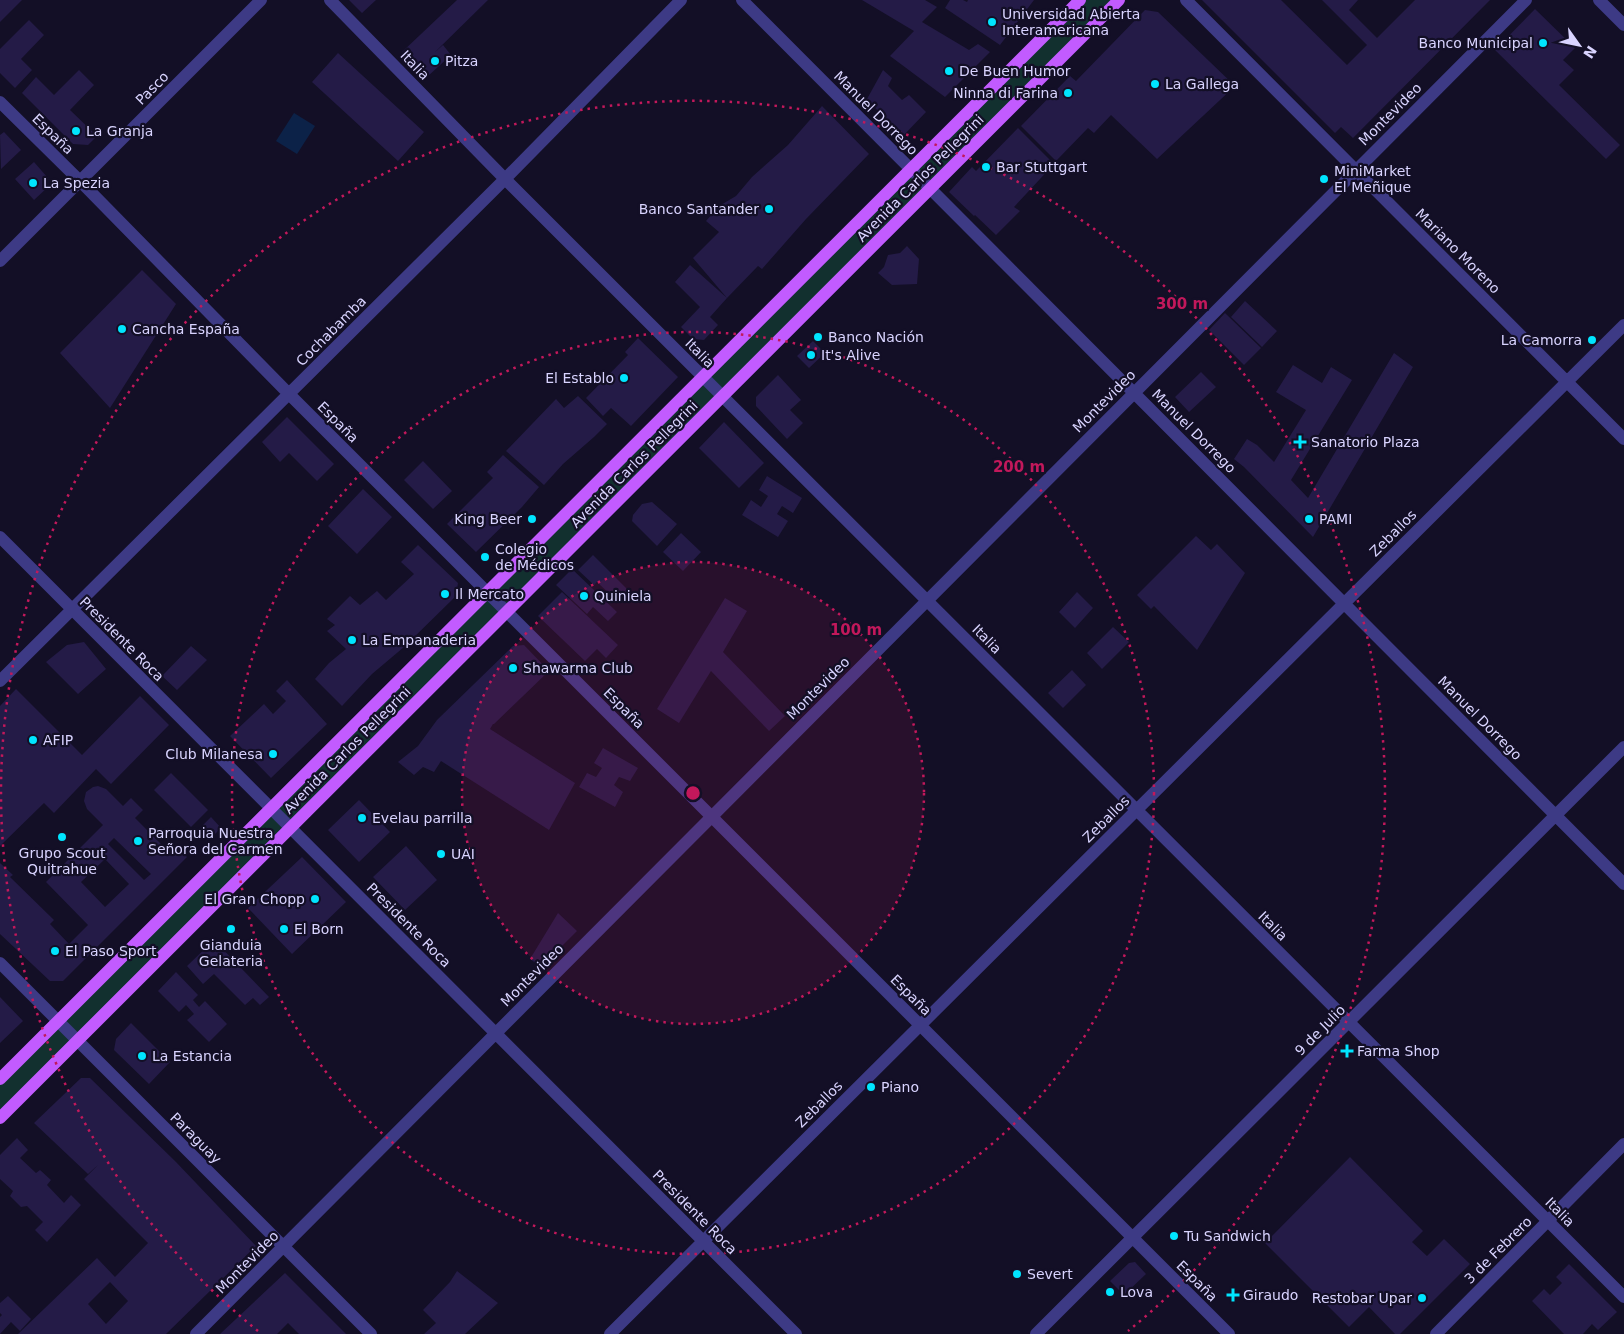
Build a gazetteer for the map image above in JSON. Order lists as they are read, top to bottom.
{
  "streets": {
    "main road": ["Avenida Carlos Pellegrini"],
    "street": [
      "Italia",
      "Pasco",
      "Manuel Dorrego",
      "Montevideo",
      "España",
      "Mariano Moreno",
      "Cochabamba",
      "Zeballos",
      "Presidente Roca",
      "9 de Julio",
      "Paraguay",
      "3 de Febrero"
    ]
  },
  "crossings": [
    ["Italia", "Montevideo"],
    ["Italia", "Avenida Carlos Pellegrini"],
    ["Italia", "Cochabamba"],
    ["Italia", "Zeballos"],
    ["Italia", "9 de Julio"],
    ["Italia", "3 de Febrero"],
    ["Pasco", "España"],
    ["Manuel Dorrego", "Montevideo"],
    ["Manuel Dorrego", "Avenida Carlos Pellegrini"],
    ["Manuel Dorrego", "Zeballos"],
    ["Manuel Dorrego", "9 de Julio"],
    ["Montevideo", "España"],
    ["Montevideo", "Mariano Moreno"],
    ["Montevideo", "Presidente Roca"],
    ["Montevideo", "Paraguay"],
    ["España", "Avenida Carlos Pellegrini"],
    ["España", "Cochabamba"],
    ["España", "Zeballos"],
    ["España", "9 de Julio"],
    ["Avenida Carlos Pellegrini", "Presidente Roca"],
    ["Avenida Carlos Pellegrini", "Paraguay"],
    ["Mariano Moreno", "Zeballos"],
    ["Cochabamba", "Presidente Roca"],
    ["Zeballos", "Presidente Roca"]
  ],
  "places": {
    "other": [
      "Universidad Abierta Interamericana",
      "Banco Municipal",
      "Pitza",
      "De Buen Humor",
      "La Gallega",
      "Ninna di Farina",
      "La Granja",
      "Bar Stuttgart",
      "MiniMarket El Meñique",
      "La Spezia",
      "Banco Santander",
      "Cancha España",
      "Banco Nación",
      "La Camorra",
      "It's Alive",
      "El Establo",
      "King Beer",
      "PAMI",
      "Colegio de Médicos",
      "Il Mercato",
      "Quiniela",
      "La Empanaderia",
      "Shawarma Club",
      "AFIP",
      "Club Milanesa",
      "Evelau parrilla",
      "Grupo Scout Quitrahue",
      "Parroquia Nuestra Señora del Carmen",
      "UAI",
      "El Gran Chopp",
      "Gianduia Gelateria",
      "El Born",
      "El Paso Sport",
      "La Estancia",
      "Piano",
      "Tu Sandwich",
      "Severt",
      "Lova",
      "Restobar Upar"
    ],
    "health": ["Sanatorio Plaza", "Farma Shop", "Giraudo"]
  },
  "north": "bottom right",
  "rings": ["300 m", "200 m", "100 m"]
}
